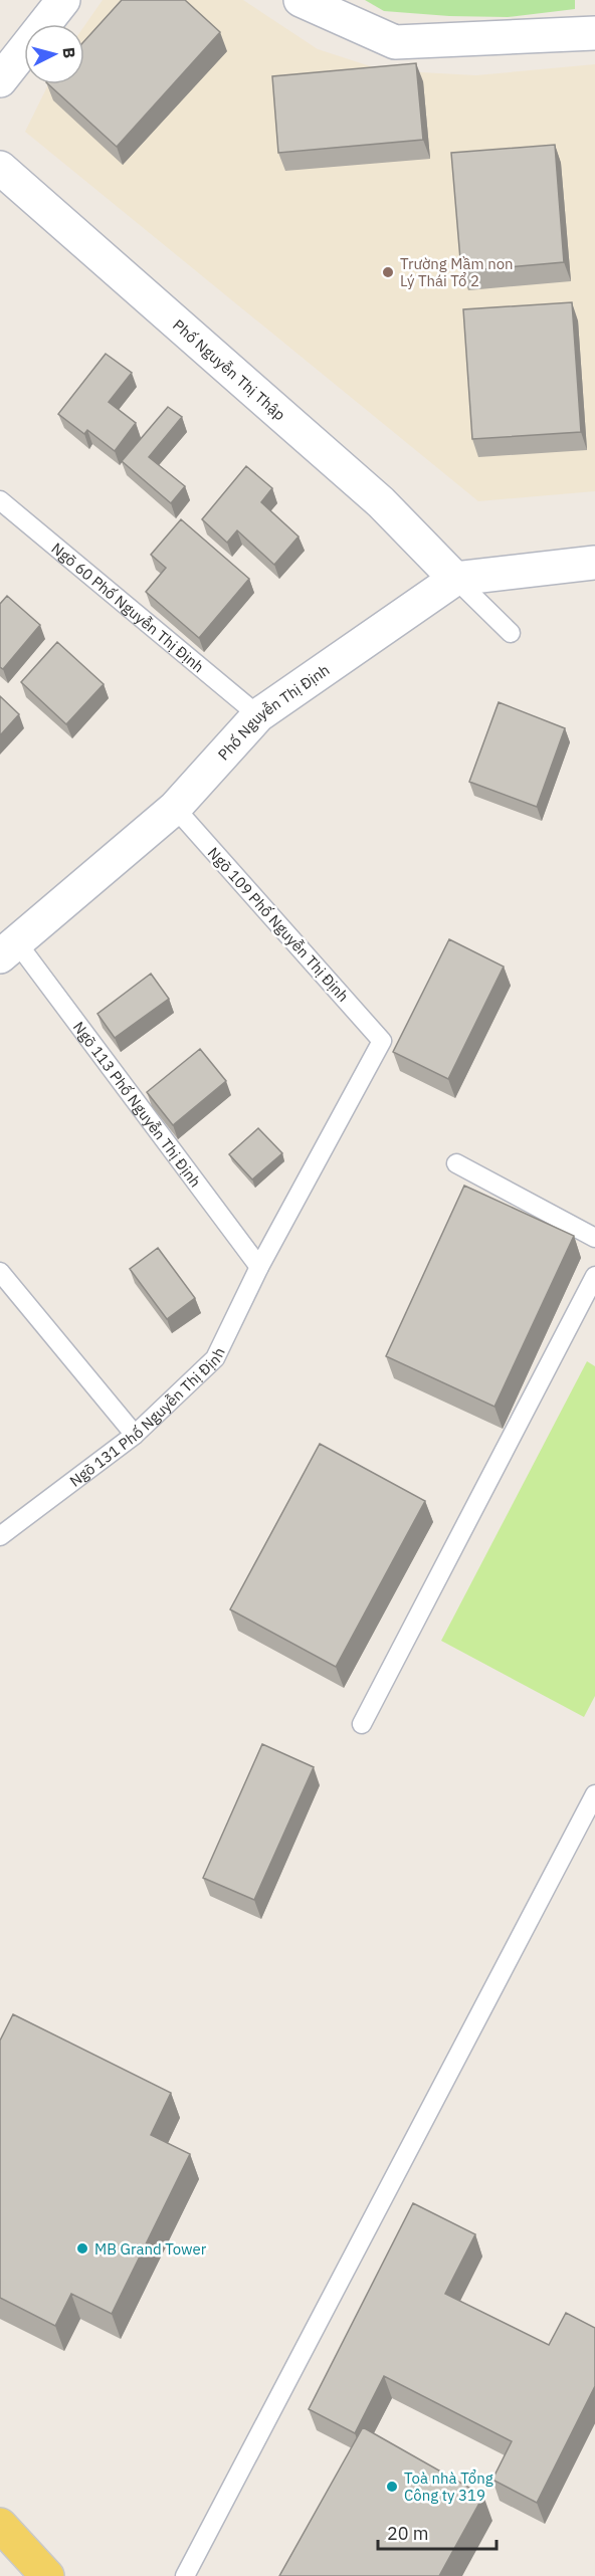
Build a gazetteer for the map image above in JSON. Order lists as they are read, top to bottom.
{
  "streets": {
    "street": ["Phố Nguyễn Thị Thập", "Phố Nguyễn Thị Định"],
    "lane": [
      "Ngõ 60 Phố Nguyễn Thị Định",
      "Ngõ 109 Phố Nguyễn Thị Định",
      "Ngõ 113 Phố Nguyễn Thị Định",
      "Ngõ 131 Phố Nguyễn Thị Định"
    ]
  },
  "crossings": [
    ["Phố Nguyễn Thị Thập", "Phố Nguyễn Thị Định"],
    ["Ngõ 60 Phố Nguyễn Thị Định", "Phố Nguyễn Thị Định"],
    ["Phố Nguyễn Thị Định", "Ngõ 109 Phố Nguyễn Thị Định"],
    ["Phố Nguyễn Thị Định", "Ngõ 113 Phố Nguyễn Thị Định"],
    ["Ngõ 109 Phố Nguyễn Thị Định", "Ngõ 131 Phố Nguyễn Thị Định"],
    ["Ngõ 113 Phố Nguyễn Thị Định", "Ngõ 131 Phố Nguyễn Thị Định"]
  ],
  "places": ["Trường Mầm non Lý Thái Tổ 2", "MB Grand Tower", "Toà nhà Tổng Công ty 319"],
  "scale_bar": "20 m",
  "north": "right"
}
